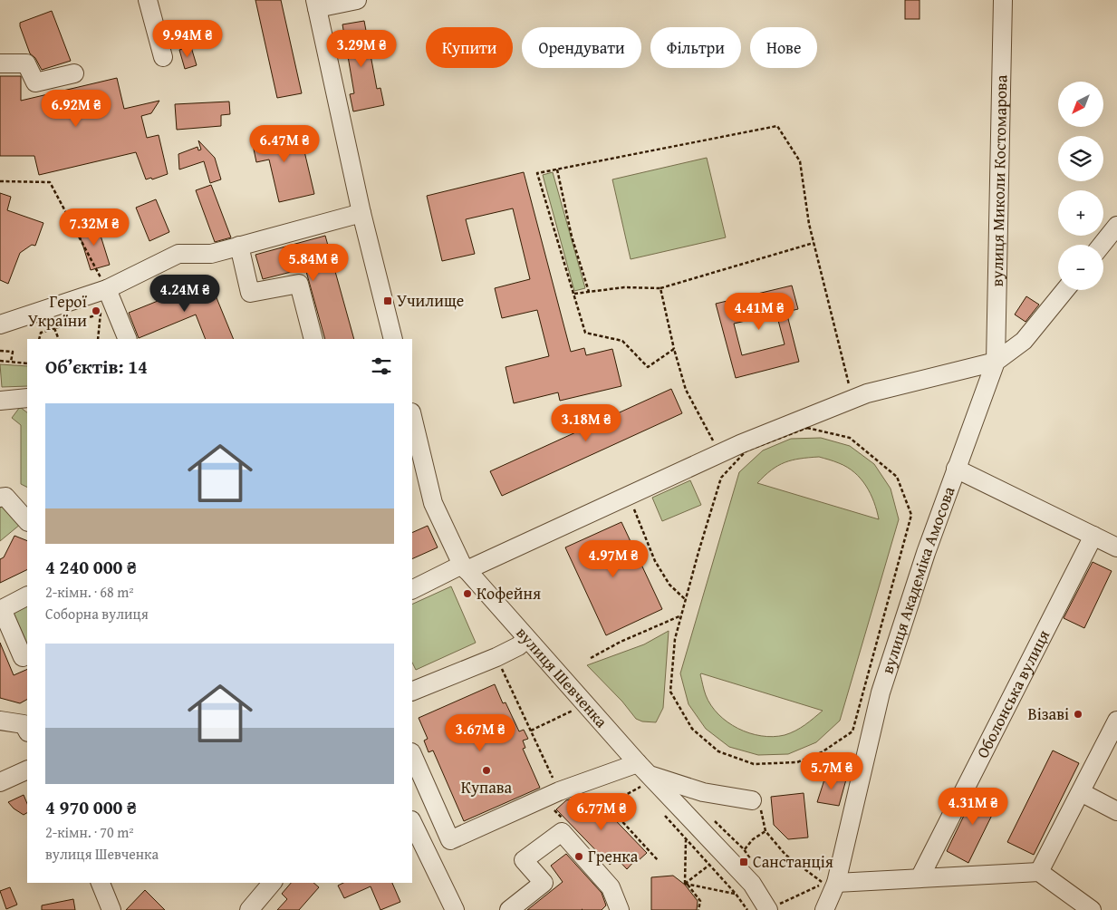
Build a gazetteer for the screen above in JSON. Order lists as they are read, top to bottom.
{
  "streets": {
    "street": [
      "вулиця Миколи Костомарова",
      "вулиця Академіка Амосова",
      "вулиця Шевченка",
      "Оболонська вулиця"
    ]
  },
  "crossings": [
    ["вулиця Миколи Костомарова", "вулиця Академіка Амосова"]
  ],
  "places": {
    "transit": ["Училище", "Санстанція"],
    "other": [
      "Герої України",
      "Кофейня",
      "Візаві",
      "Купава",
      "Гренка"
    ]
  },
  "north": "bottom left",
  "page": {
    "price": [
      "9.94M ₴",
      "3.29M ₴",
      "6.92M ₴",
      "6.47M ₴",
      "7.32M ₴",
      "5.84M ₴",
      "4.24M ₴",
      "4.41M ₴",
      "3.18M ₴",
      "4.97M ₴",
      "3.67M ₴",
      "5.7M ₴",
      "4.31M ₴",
      "6.77M ₴"
    ],
    "chip": [
      "Купити",
      "Орендувати",
      "Фільтри",
      "Нове"
    ],
    "map_buttons": ["+", "−"],
    "heading": "Об’єктів: 14",
    "list": [
      {
        "name": "4 240 000 ₴",
        "note": "2-кімн. · 68 m² · Соборна вулиця"
      },
      {
        "name": "4 970 000 ₴",
        "note": "2-кімн. · 70 m² · вулиця Шевченка"
      }
    ]
  }
}
